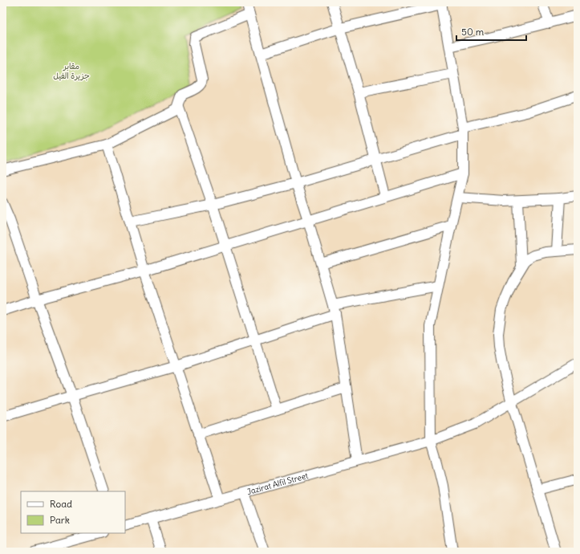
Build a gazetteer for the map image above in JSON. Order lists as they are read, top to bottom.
{
  "streets": {
    "street": ["Jazirat Alfil Street"]
  },
  "parks": ["مقابر جزيرة الفيل"],
  "legend": ["Road", "Park"],
  "scale_bar": "50 m"
}
